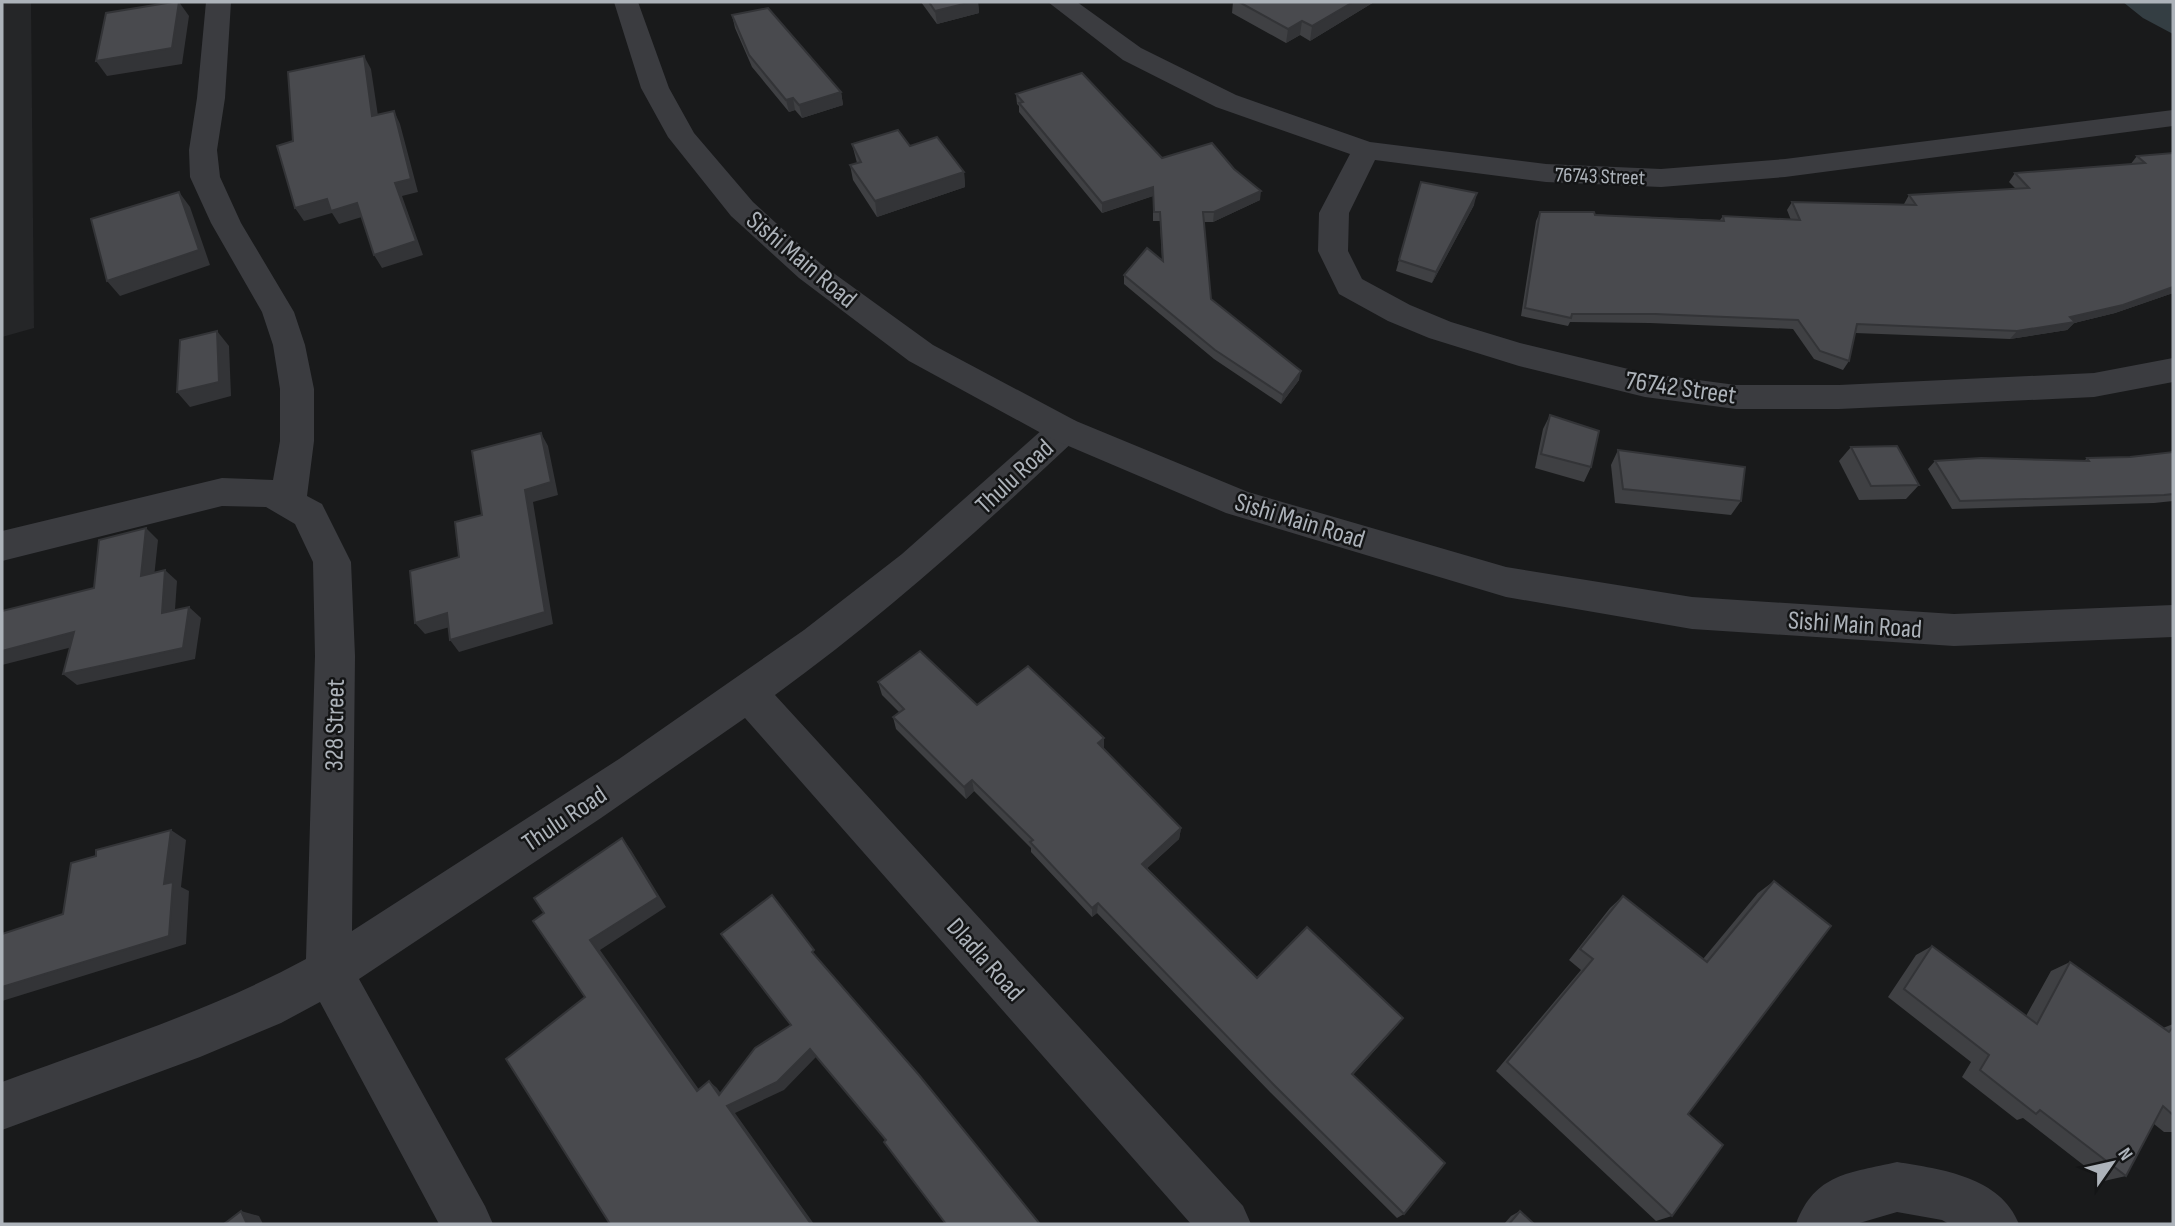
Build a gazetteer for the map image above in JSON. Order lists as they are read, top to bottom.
{
  "streets": {
    "street": [
      "76743 Street",
      "Sishi Main Road",
      "76742 Street",
      "Thulu Road",
      "328 Street",
      "Dladla Road"
    ]
  },
  "crossings": [
    ["76743 Street", "76742 Street"],
    ["Sishi Main Road", "Thulu Road"],
    ["Thulu Road", "328 Street"],
    ["Thulu Road", "Dladla Road"]
  ],
  "north": "top right"
}
